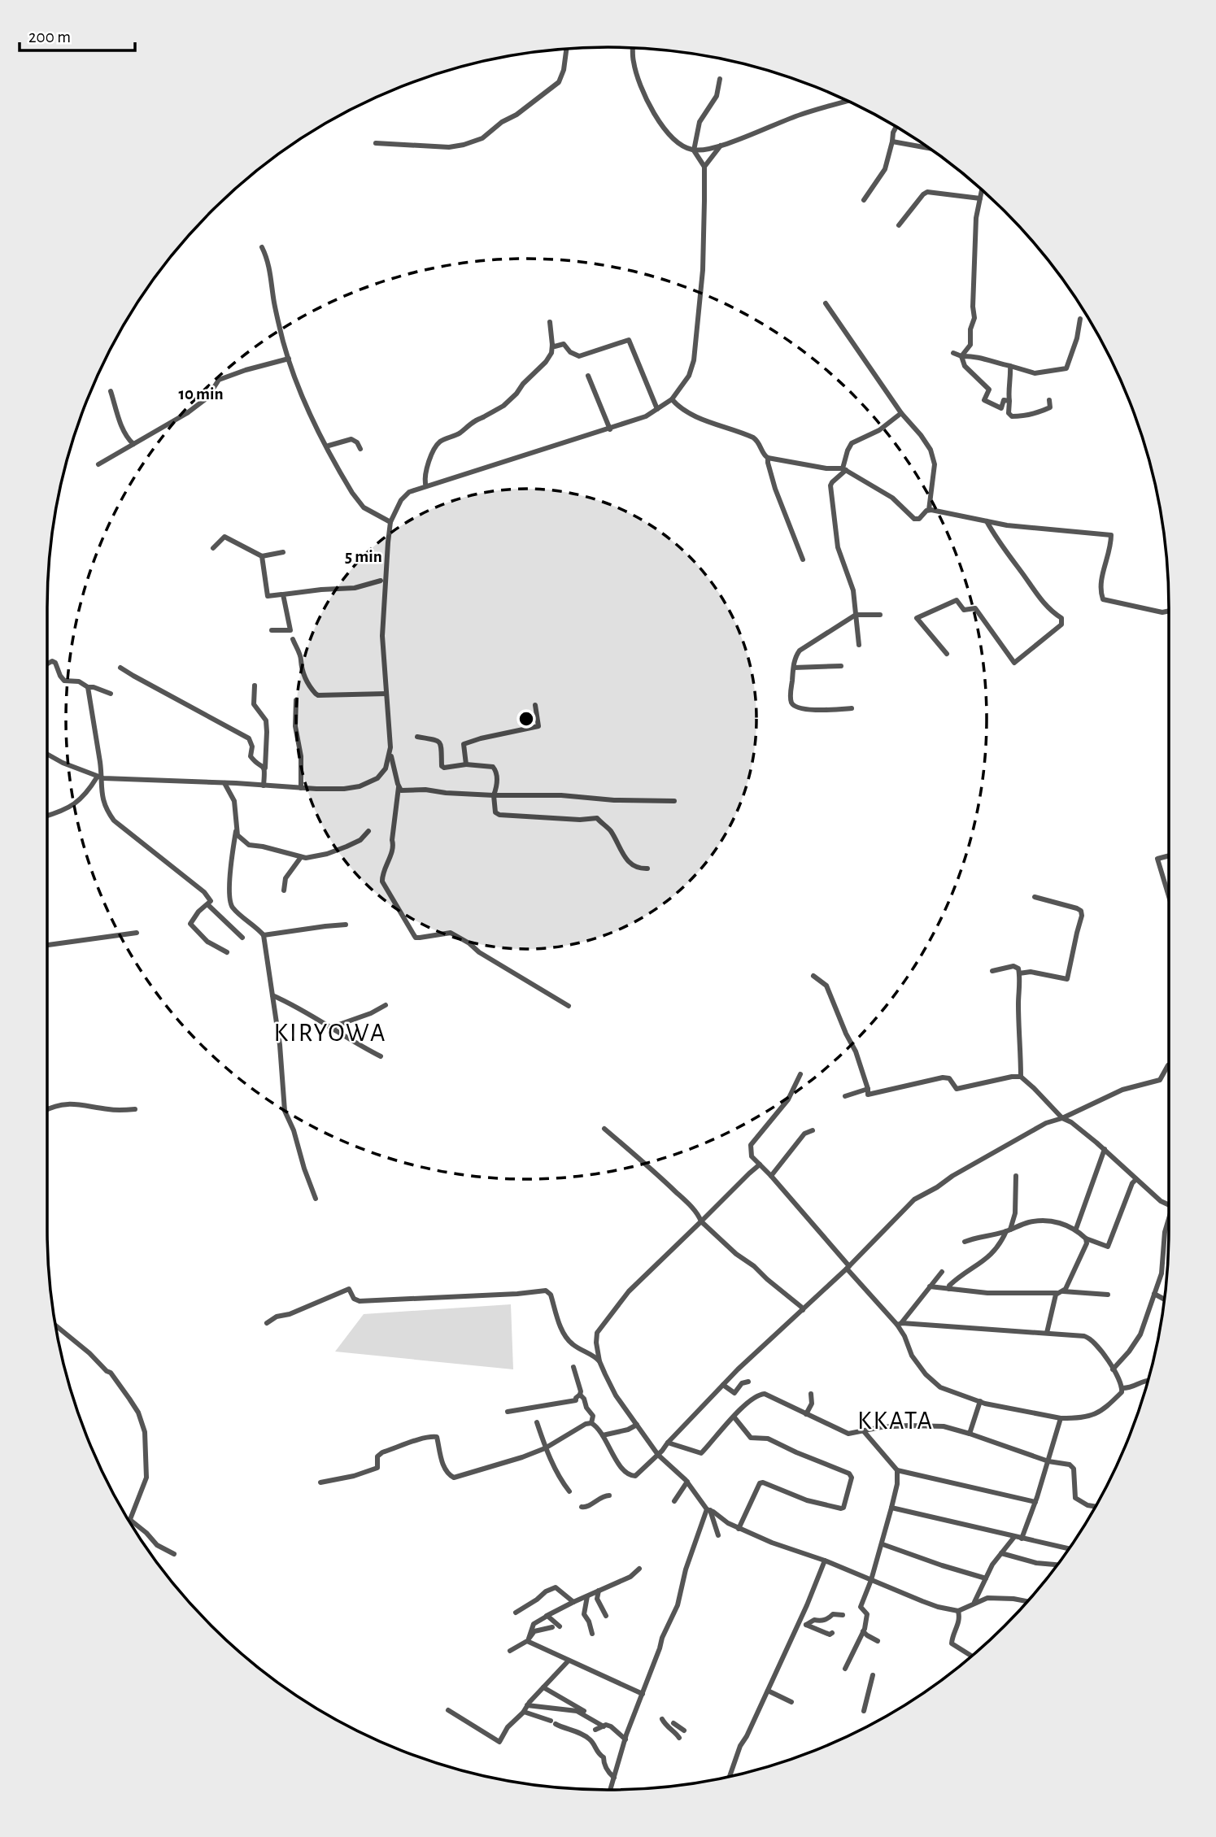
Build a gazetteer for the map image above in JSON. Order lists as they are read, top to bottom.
{
  "districts": ["KIRYOWA", "KKATA"],
  "scale_bar": "200 m",
  "rings": ["10 min", "5 min"]
}
